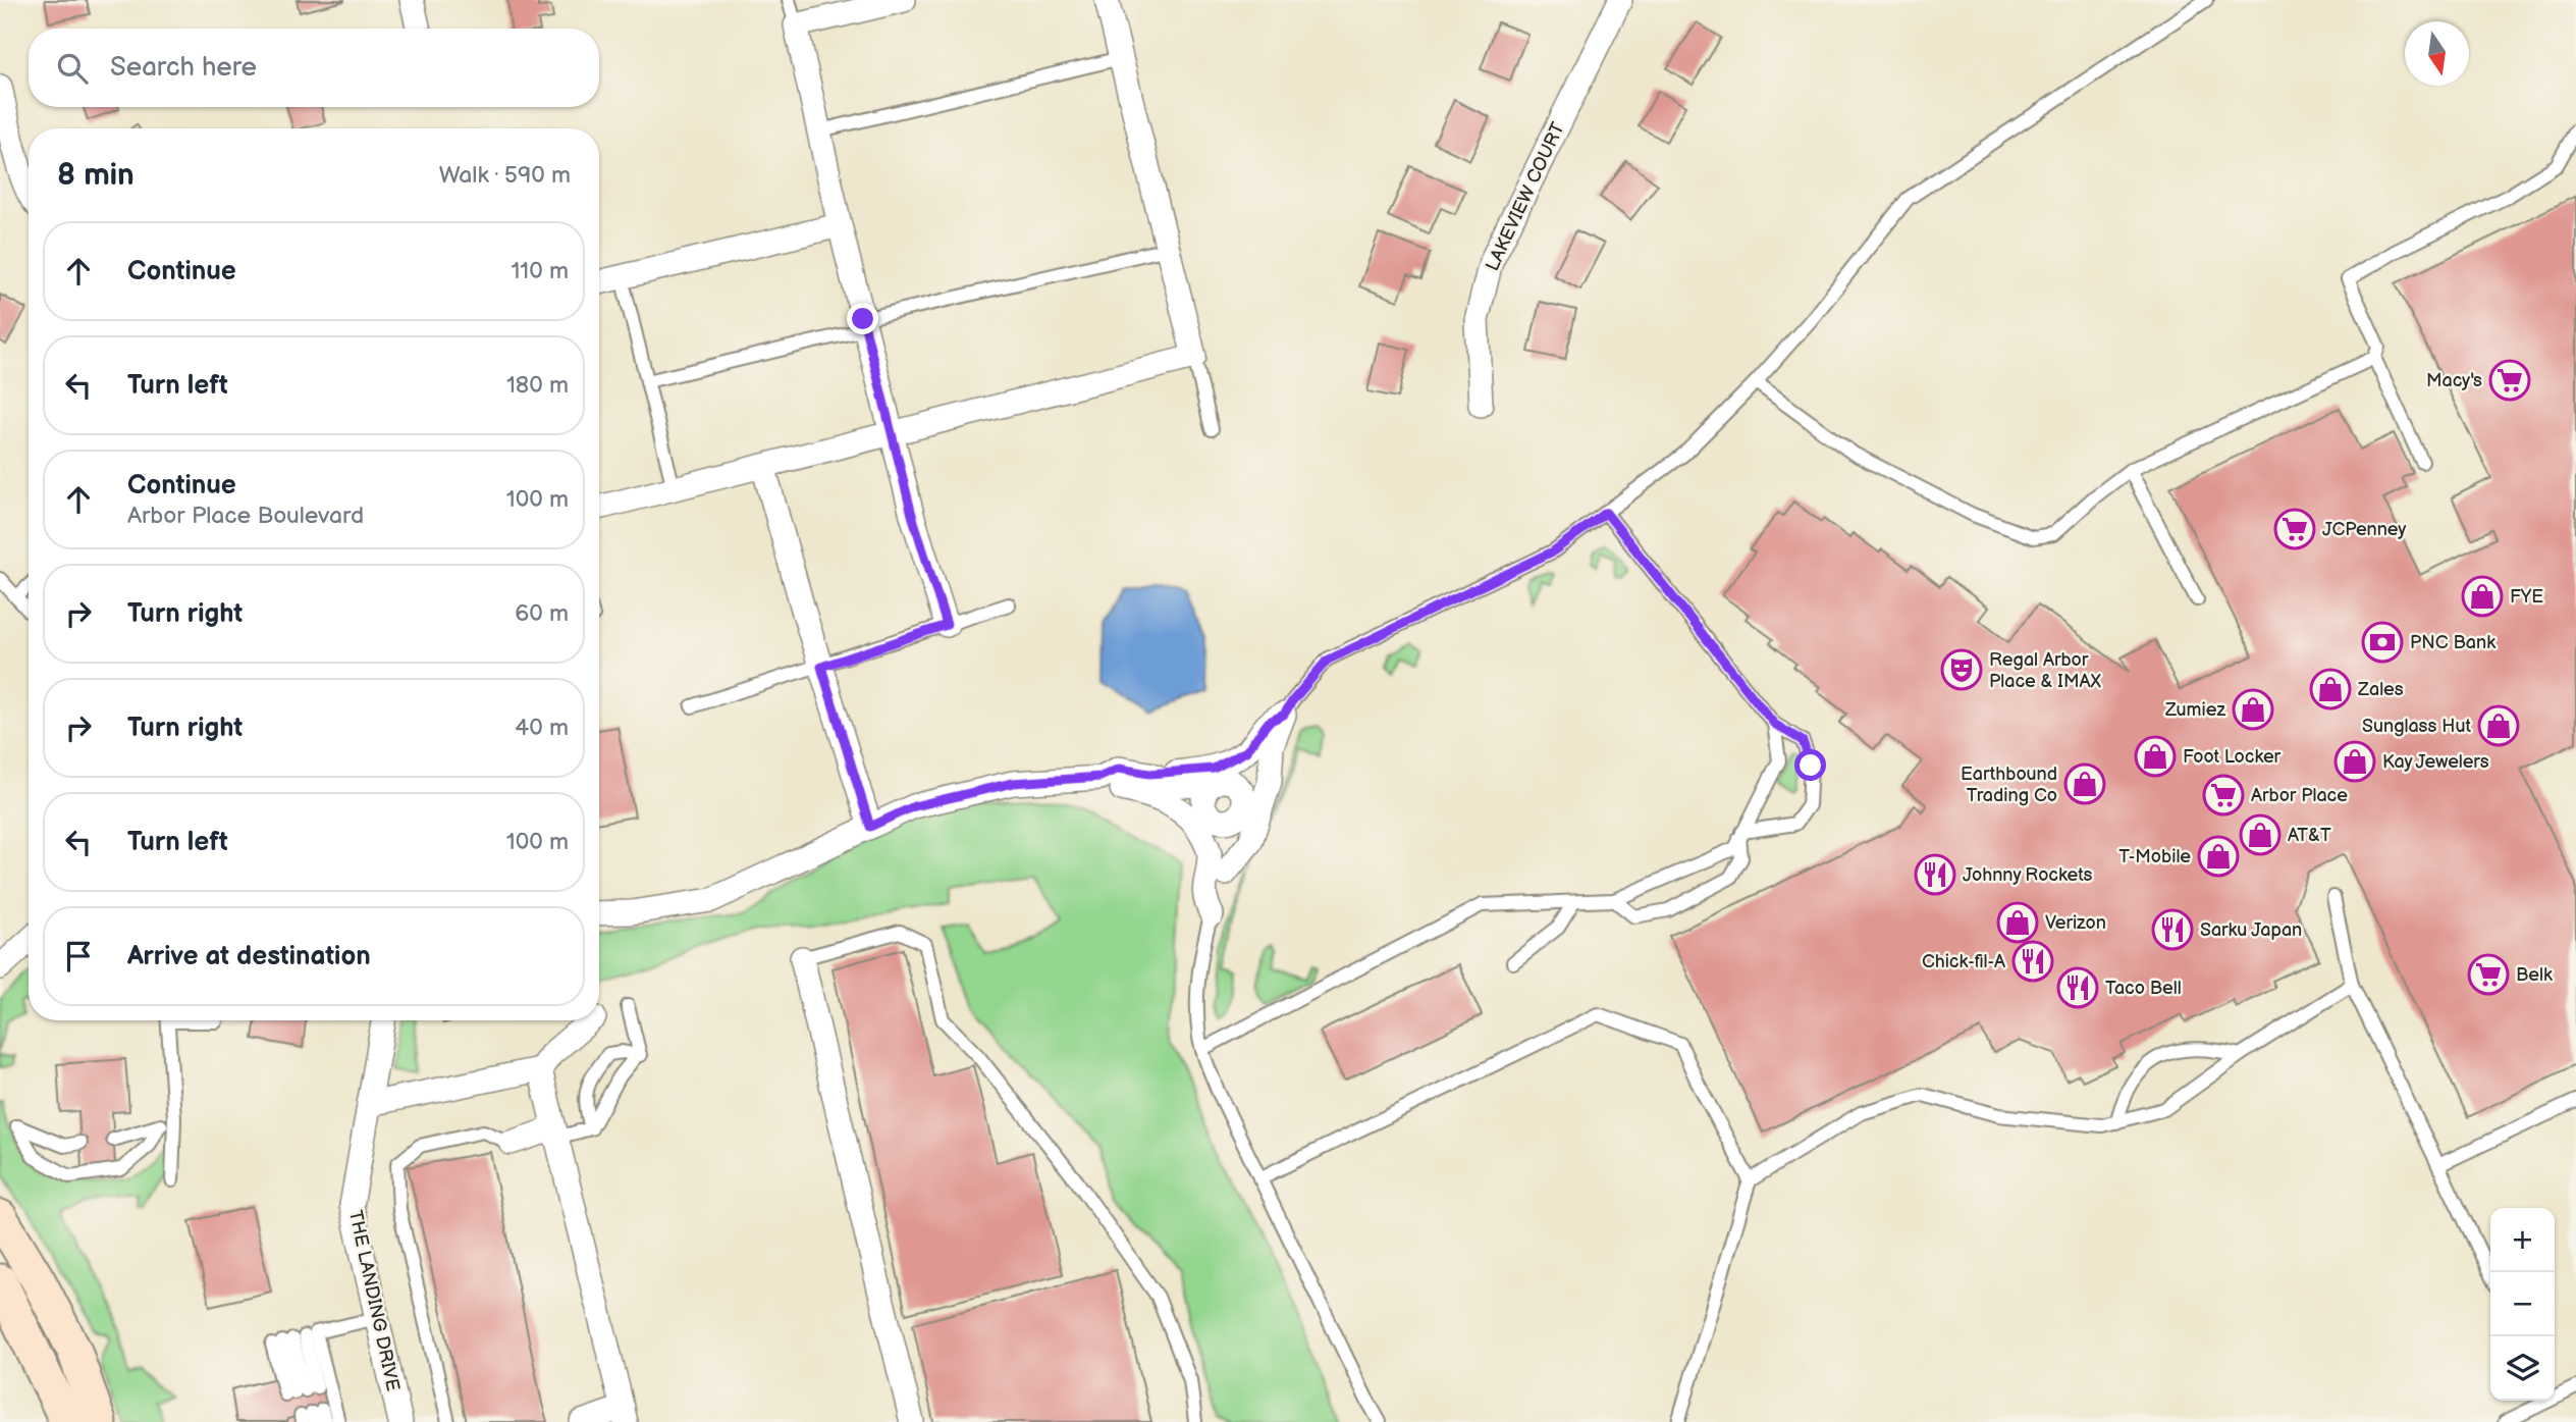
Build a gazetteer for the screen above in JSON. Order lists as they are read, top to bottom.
{
  "streets": {
    "street": ["LAKEVIEW COURT", "THE LANDING DRIVE"]
  },
  "places": {
    "supermarket": [
      "Macy's",
      "JCPenney",
      "Arbor Place",
      "Belk"
    ],
    "shop": [
      "FYE",
      "Zales",
      "Zumiez",
      "Sunglass Hut",
      "Foot Locker",
      "Kay Jewelers",
      "Earthbound Trading Co",
      "AT&T",
      "T-Mobile",
      "Verizon"
    ],
    "bank": ["PNC Bank"],
    "theatre": ["Regal Arbor Place & IMAX"],
    "restaurant": [
      "Johnny Rockets",
      "Sarku Japan",
      "Chick-fil-A",
      "Taco Bell"
    ]
  },
  "north": "bottom",
  "page": {
    "search": "Search here",
    "heading": ["8 min", "Walk · 590 m"],
    "list": [
      ["Continue", "110 m"],
      ["Turn left", "180 m"],
      ["Continue", "Arbor Place Boulevard", "100 m"],
      ["Turn right", "60 m"],
      ["Turn right", "40 m"],
      ["Turn left", "100 m"],
      "Arrive at destination"
    ],
    "map_buttons": ["+", "−"]
  }
}
